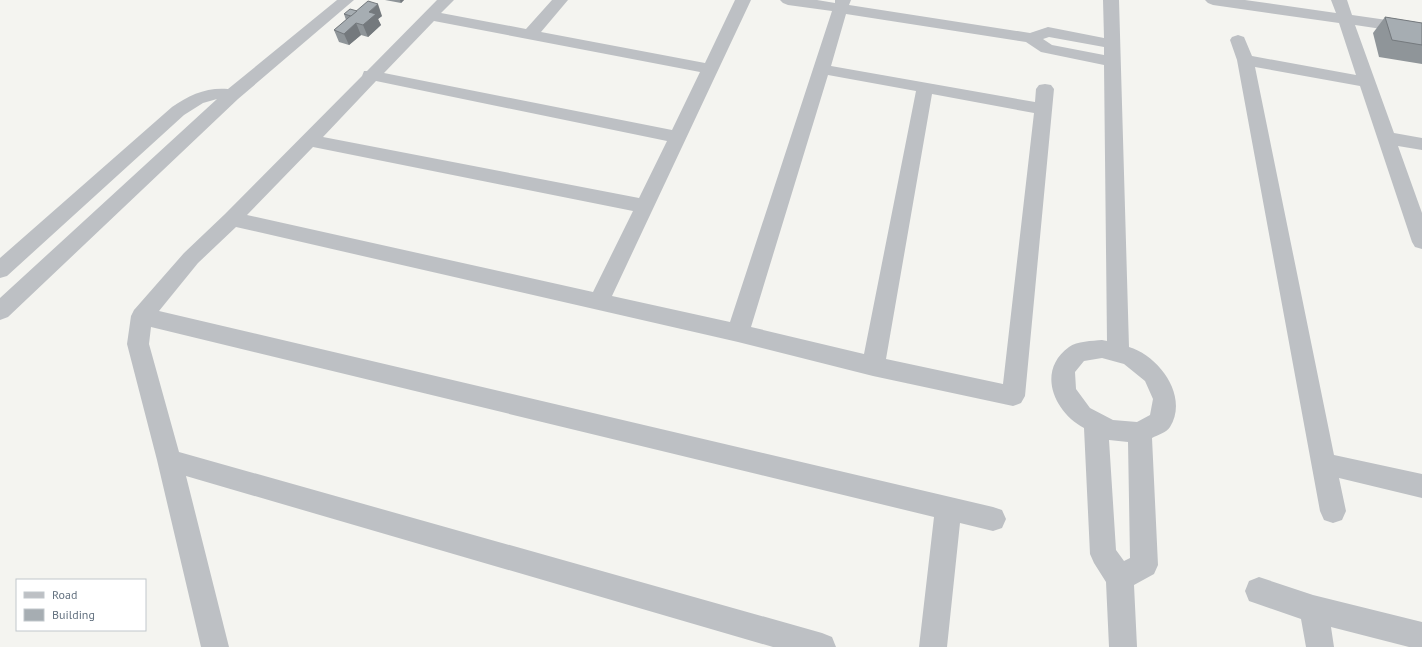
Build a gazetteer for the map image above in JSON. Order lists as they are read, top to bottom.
{
  "legend": ["Road", "Building"]
}
